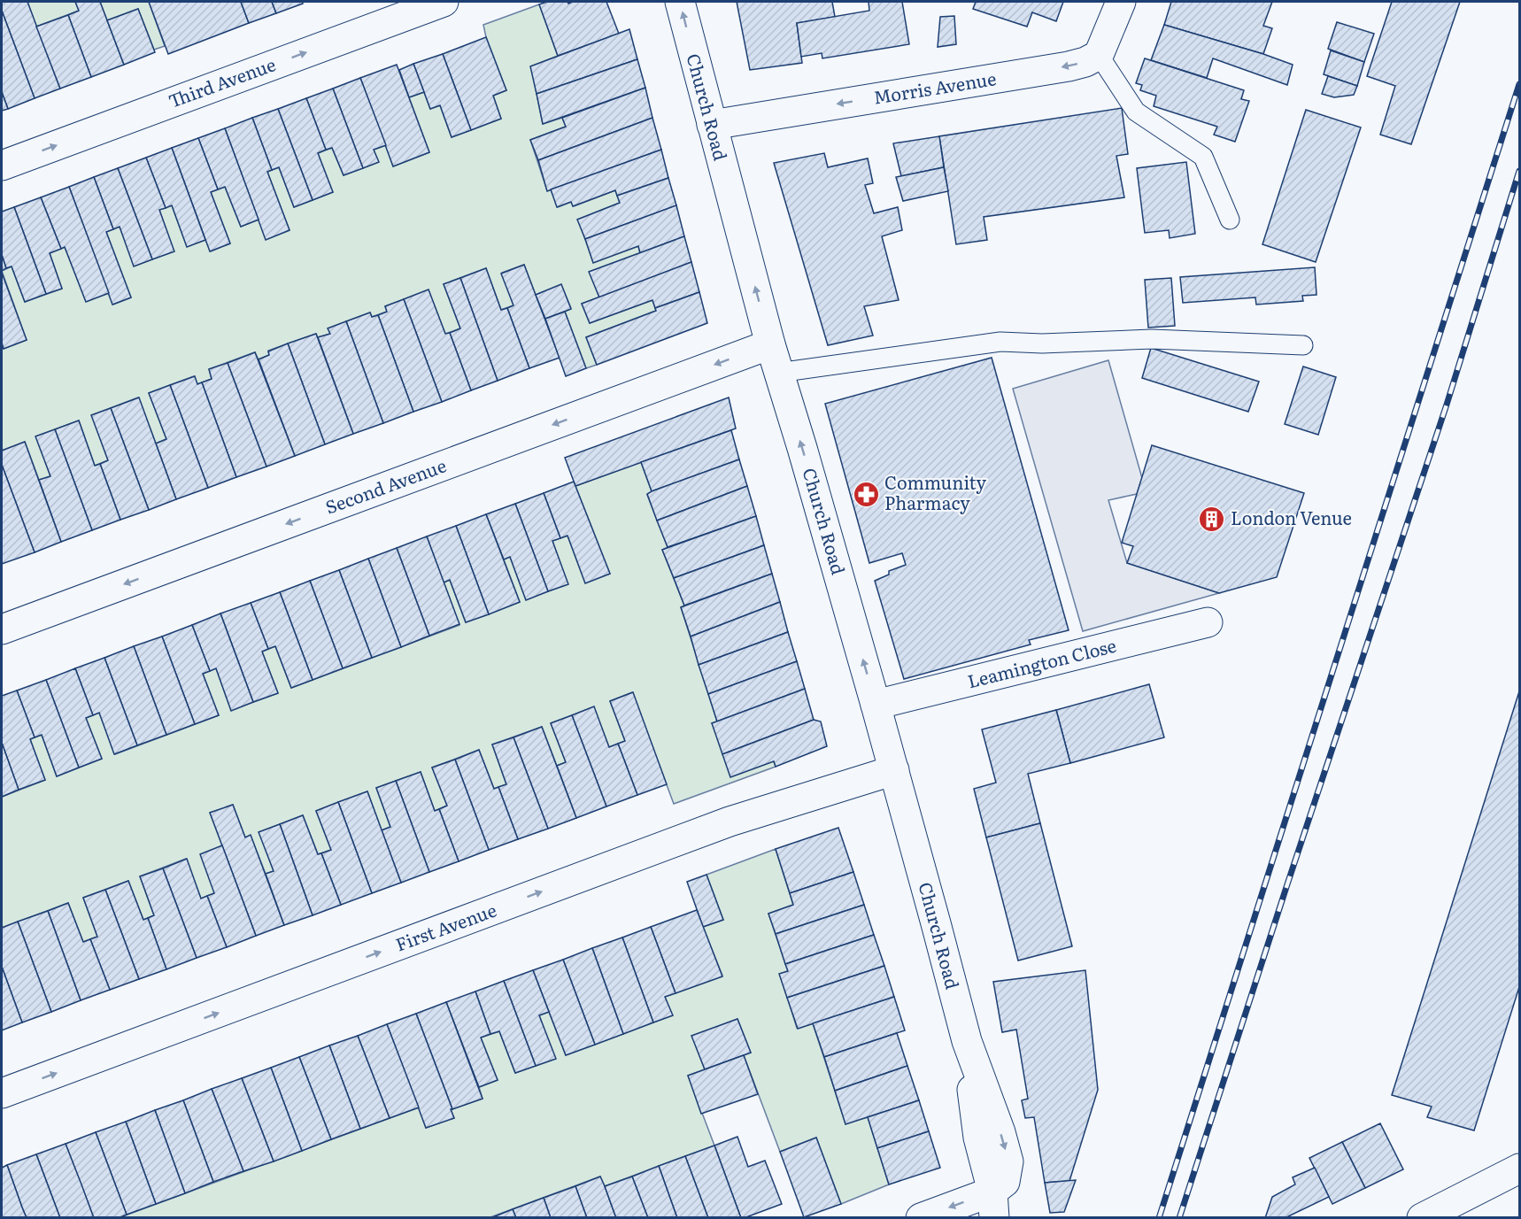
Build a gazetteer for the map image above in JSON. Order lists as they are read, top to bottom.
{
  "streets": {
    "street": [
      "Third Avenue",
      "Morris Avenue",
      "Church Road",
      "Second Avenue",
      "Leamington Close",
      "First Avenue"
    ]
  },
  "crossings": [
    ["Morris Avenue", "Church Road"],
    ["Church Road", "Second Avenue"],
    ["Church Road", "Leamington Close"],
    ["Church Road", "First Avenue"]
  ],
  "one_way": [
    "Third Avenue",
    "Morris Avenue",
    "Church Road",
    "Second Avenue",
    "First Avenue"
  ],
  "places": {
    "pharmacy": ["Community Pharmacy"],
    "building": ["London Venue"]
  }
}
